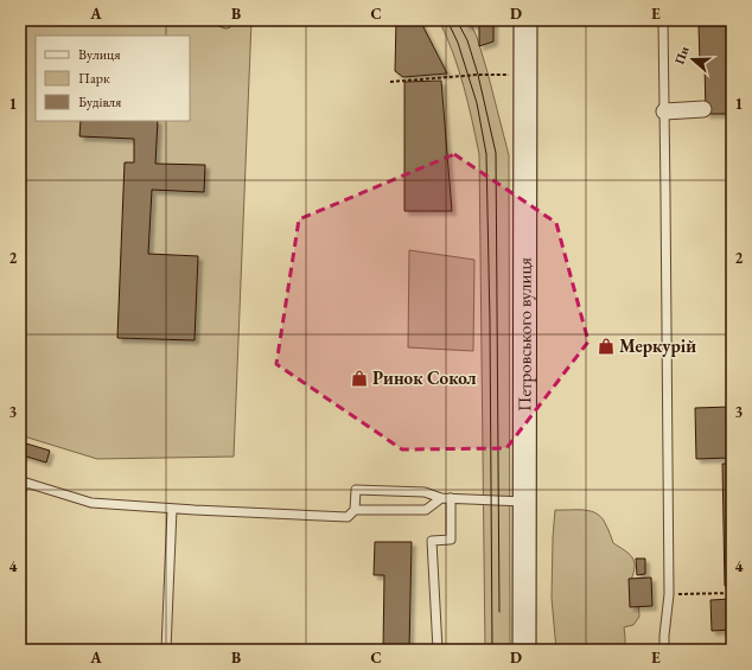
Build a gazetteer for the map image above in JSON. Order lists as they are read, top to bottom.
{
  "streets": {
    "main road": ["Петровського вулиця"]
  },
  "places": {
    "shop": ["Меркурій", "Ринок Сокол"]
  },
  "legend": ["Вулиця", "Парк", "Будівля"],
  "north": "left",
  "grid": {
    "columns": [
      "A",
      "B",
      "C",
      "D",
      "E"
    ],
    "rows": [
      "1",
      "2",
      "3",
      "4"
    ]
  }
}
